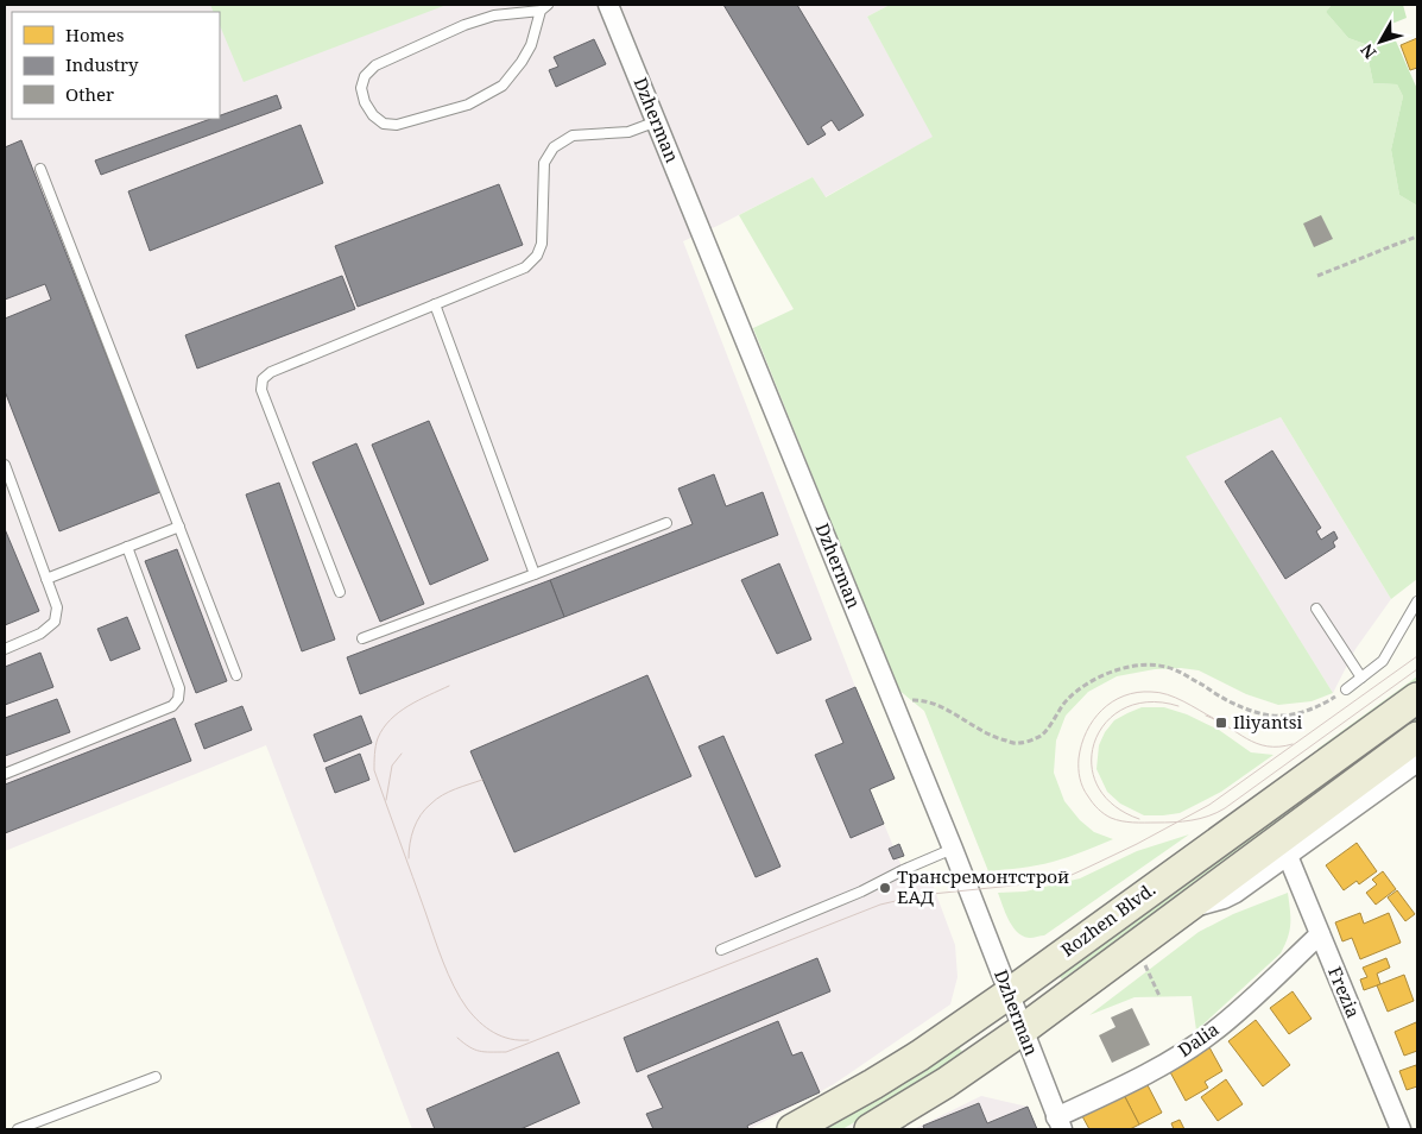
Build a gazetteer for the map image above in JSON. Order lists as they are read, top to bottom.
{
  "streets": {
    "main road": ["Rozhen Blvd."],
    "street": ["Dzherman", "Frezia", "Dalia"]
  },
  "crossings": [
    ["Dzherman", "Rozhen Blvd."],
    ["Dzherman", "Dalia"],
    ["Frezia", "Dalia"]
  ],
  "places": {
    "transit": ["Iliyantsi"],
    "other": ["Трансремонтстрой ЕАД"]
  },
  "legend": ["Homes", "Industry", "Other"],
  "north": "bottom left"
}
